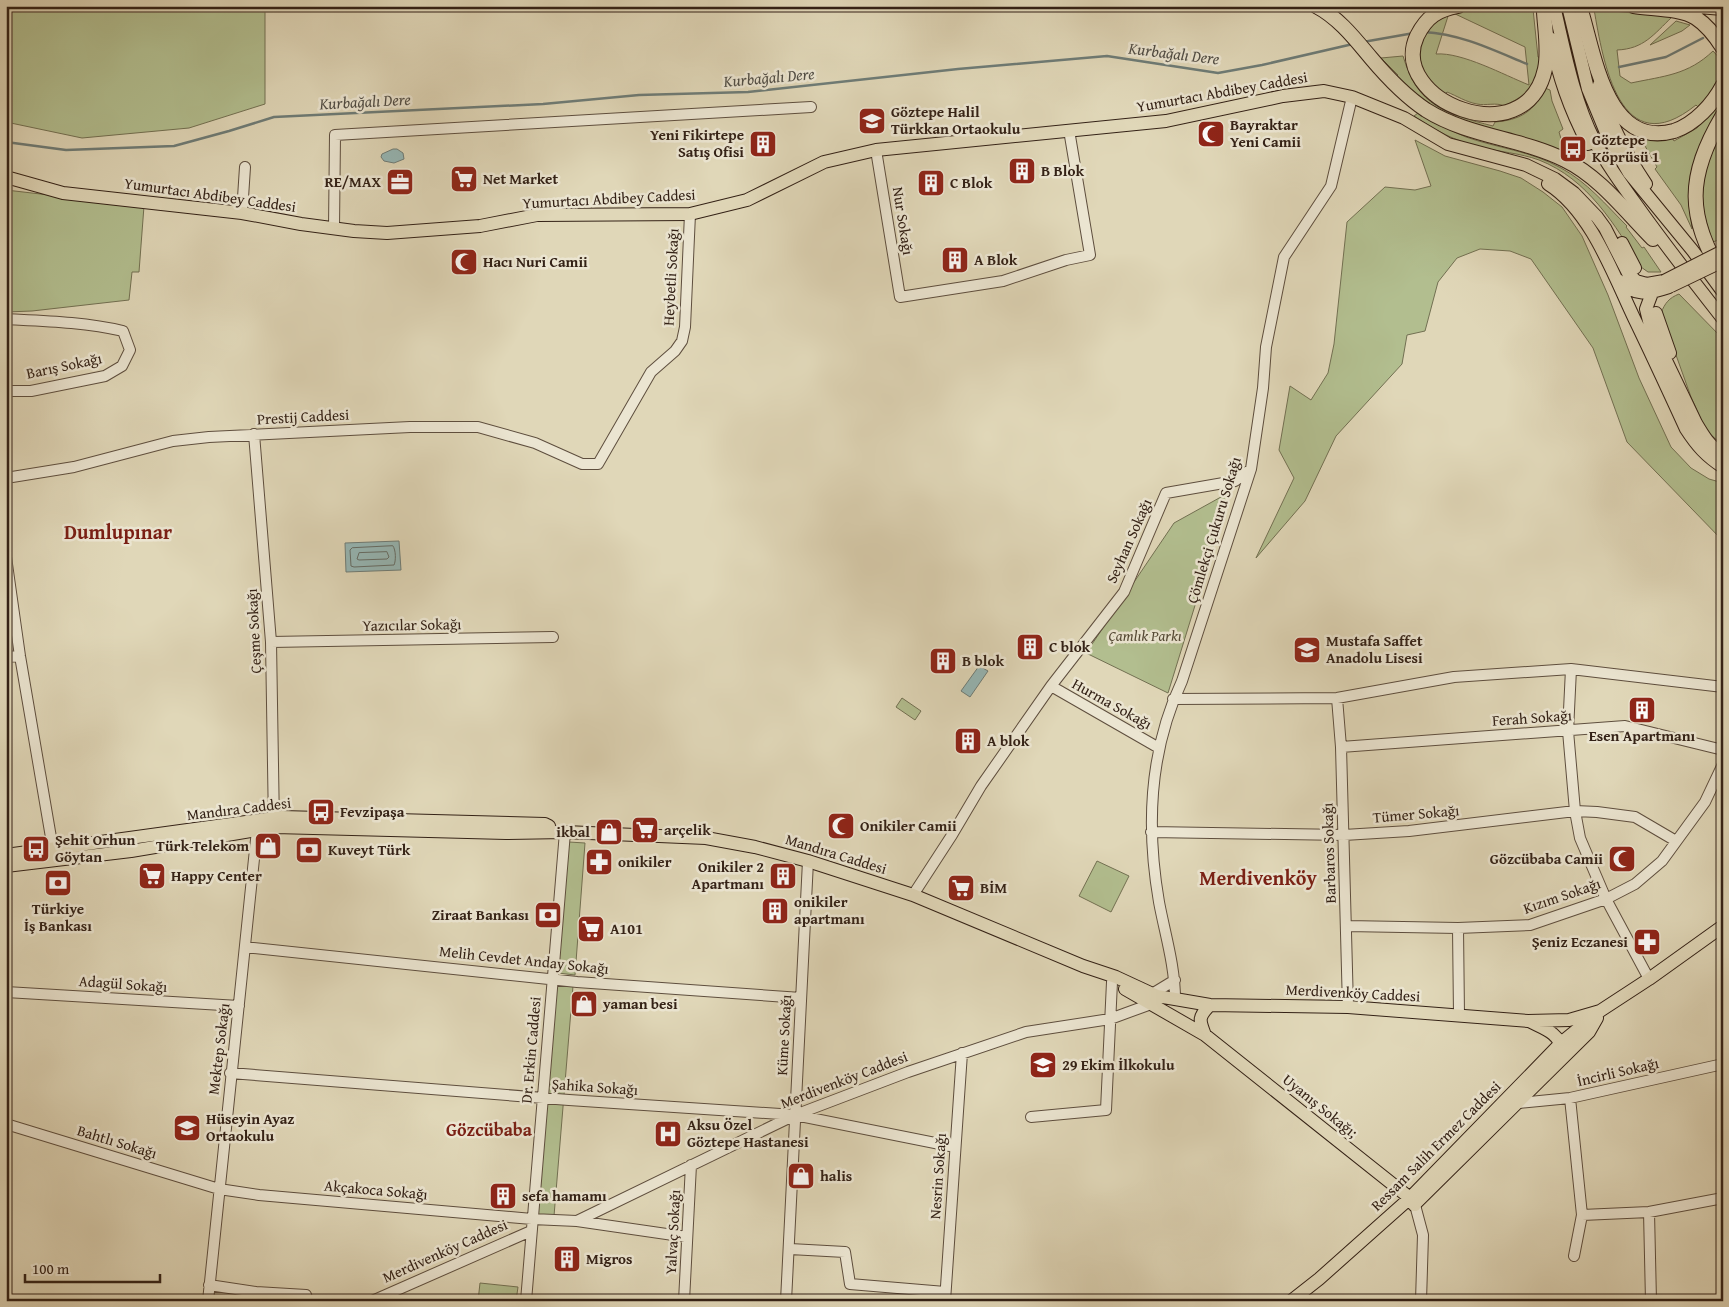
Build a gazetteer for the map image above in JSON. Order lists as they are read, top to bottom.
{
  "streets": {
    "main road": [
      "Yumurtacı Abdibey Caddesi",
      "Mandıra Caddesi",
      "Merdivenköy Caddesi",
      "Uyanış Sokağı;",
      "Ressam Salih Ermez Caddesi"
    ],
    "street": [
      "Nur Sokağı",
      "Heybetli Sokağı",
      "Barış Sokağı",
      "Prestij Caddesi",
      "Çömlekçi Çukuru Sokağı",
      "Seyhan Sokağı",
      "Yazıcılar Sokağı",
      "Çeşme Sokağı",
      "Hurma Sokağı",
      "Ferah Sokağı",
      "Tümer Sokağı",
      "Barbaros Sokağı",
      "Kızım Sokağı",
      "Melih Cevdet Anday Sokağı",
      "Adagül Sokağı",
      "Küme Sokağı",
      "Mektep Sokağı",
      "Dr. Erkin Caddesi",
      "İncirli Sokağı",
      "Şahika Sokağı",
      "Bahtlı Sokağı",
      "Nesrin Sokağı",
      "Akçakoca Sokağı",
      "Yalvaç Sokağı"
    ]
  },
  "crossings": [
    ["Yumurtacı Abdibey Caddesi", "Nur Sokağı"],
    ["Yumurtacı Abdibey Caddesi", "Heybetli Sokağı"],
    ["Yumurtacı Abdibey Caddesi", "Çömlekçi Çukuru Sokağı"],
    ["Heybetli Sokağı", "Prestij Caddesi"],
    ["Prestij Caddesi", "Çeşme Sokağı"],
    ["Çömlekçi Çukuru Sokağı", "Seyhan Sokağı"],
    ["Çömlekçi Çukuru Sokağı", "Hurma Sokağı"],
    ["Çömlekçi Çukuru Sokağı", "Mandıra Caddesi"],
    ["Çömlekçi Çukuru Sokağı", "Tümer Sokağı"],
    ["Çömlekçi Çukuru Sokağı", "Merdivenköy Caddesi"],
    ["Seyhan Sokağı", "Hurma Sokağı"],
    ["Seyhan Sokağı", "Mandıra Caddesi"],
    ["Yazıcılar Sokağı", "Çeşme Sokağı"],
    ["Çeşme Sokağı", "Mandıra Caddesi"],
    ["Ferah Sokağı", "Barbaros Sokağı"],
    ["Mandıra Caddesi", "Merdivenköy Caddesi"],
    ["Mandıra Caddesi", "Küme Sokağı"],
    ["Mandıra Caddesi", "Mektep Sokağı"],
    ["Mandıra Caddesi", "Dr. Erkin Caddesi"],
    ["Mandıra Caddesi", "Uyanış Sokağı;"],
    ["Tümer Sokağı", "Barbaros Sokağı"],
    ["Tümer Sokağı", "Kızım Sokağı"],
    ["Barbaros Sokağı", "Kızım Sokağı"],
    ["Barbaros Sokağı", "Merdivenköy Caddesi"],
    ["Melih Cevdet Anday Sokağı", "Küme Sokağı"],
    ["Melih Cevdet Anday Sokağı", "Mektep Sokağı"],
    ["Melih Cevdet Anday Sokağı", "Dr. Erkin Caddesi"],
    ["Adagül Sokağı", "Mektep Sokağı"],
    ["Merdivenköy Caddesi", "Küme Sokağı"],
    ["Merdivenköy Caddesi", "Dr. Erkin Caddesi"],
    ["Merdivenköy Caddesi", "Şahika Sokağı"],
    ["Merdivenköy Caddesi", "Uyanış Sokağı;"],
    ["Merdivenköy Caddesi", "Nesrin Sokağı"],
    ["Merdivenköy Caddesi", "Akçakoca Sokağı"],
    ["Merdivenköy Caddesi", "Yalvaç Sokağı"],
    ["Küme Sokağı", "Şahika Sokağı"],
    ["Mektep Sokağı", "Şahika Sokağı"],
    ["Mektep Sokağı", "Bahtlı Sokağı"],
    ["Mektep Sokağı", "Akçakoca Sokağı"],
    ["Dr. Erkin Caddesi", "Şahika Sokağı"],
    ["Dr. Erkin Caddesi", "Akçakoca Sokağı"],
    ["İncirli Sokağı", "Ressam Salih Ermez Caddesi"],
    ["Şahika Sokağı", "Nesrin Sokağı"],
    ["Uyanış Sokağı;", "Ressam Salih Ermez Caddesi"],
    ["Bahtlı Sokağı", "Akçakoca Sokağı"]
  ],
  "districts": ["Dumlupınar", "Merdivenköy", "Gözcübaba"],
  "water": ["Kurbağalı Dere"],
  "parks": ["Çamlık Parkı"],
  "places": {
    "school or university": [
      "Göztepe Halil Türkkan Ortaokulu",
      "Mustafa Saffet Anadolu Lisesi",
      "29 Ekim İlkokulu",
      "Hüseyin Ayaz Ortaokulu"
    ],
    "mosque": [
      "Bayraktar Yeni Camii",
      "Hacı Nuri Camii",
      "Onikiler Camii",
      "Gözcübaba Camii"
    ],
    "building": [
      "Yeni Fikirtepe Satış Ofisi",
      "B Blok",
      "C Blok",
      "A Blok",
      "C blok",
      "B blok",
      "Esen Apartmanı",
      "A blok",
      "Onikiler 2 Apartmanı",
      "onikiler apartmanı",
      "sefa hamamı",
      "Migros"
    ],
    "bus stop": ["Göztepe Köprüsü 1", "Fevzipaşa", "Şehit Orhun Göytan"],
    "supermarket": [
      "Net Market",
      "arçelik",
      "Happy Center",
      "BİM",
      "A101"
    ],
    "office": ["RE/MAX"],
    "shop": [
      "ikbal",
      "Türk Telekom",
      "yaman besi",
      "halis"
    ],
    "bank": ["Kuveyt Türk", "Türkiye İş Bankası", "Ziraat Bankası"],
    "pharmacy": ["onikiler", "Şeniz Eczanesi"],
    "hospital": ["Aksu Özel Göztepe Hastanesi"]
  },
  "scale_bar": "100 m"
}
